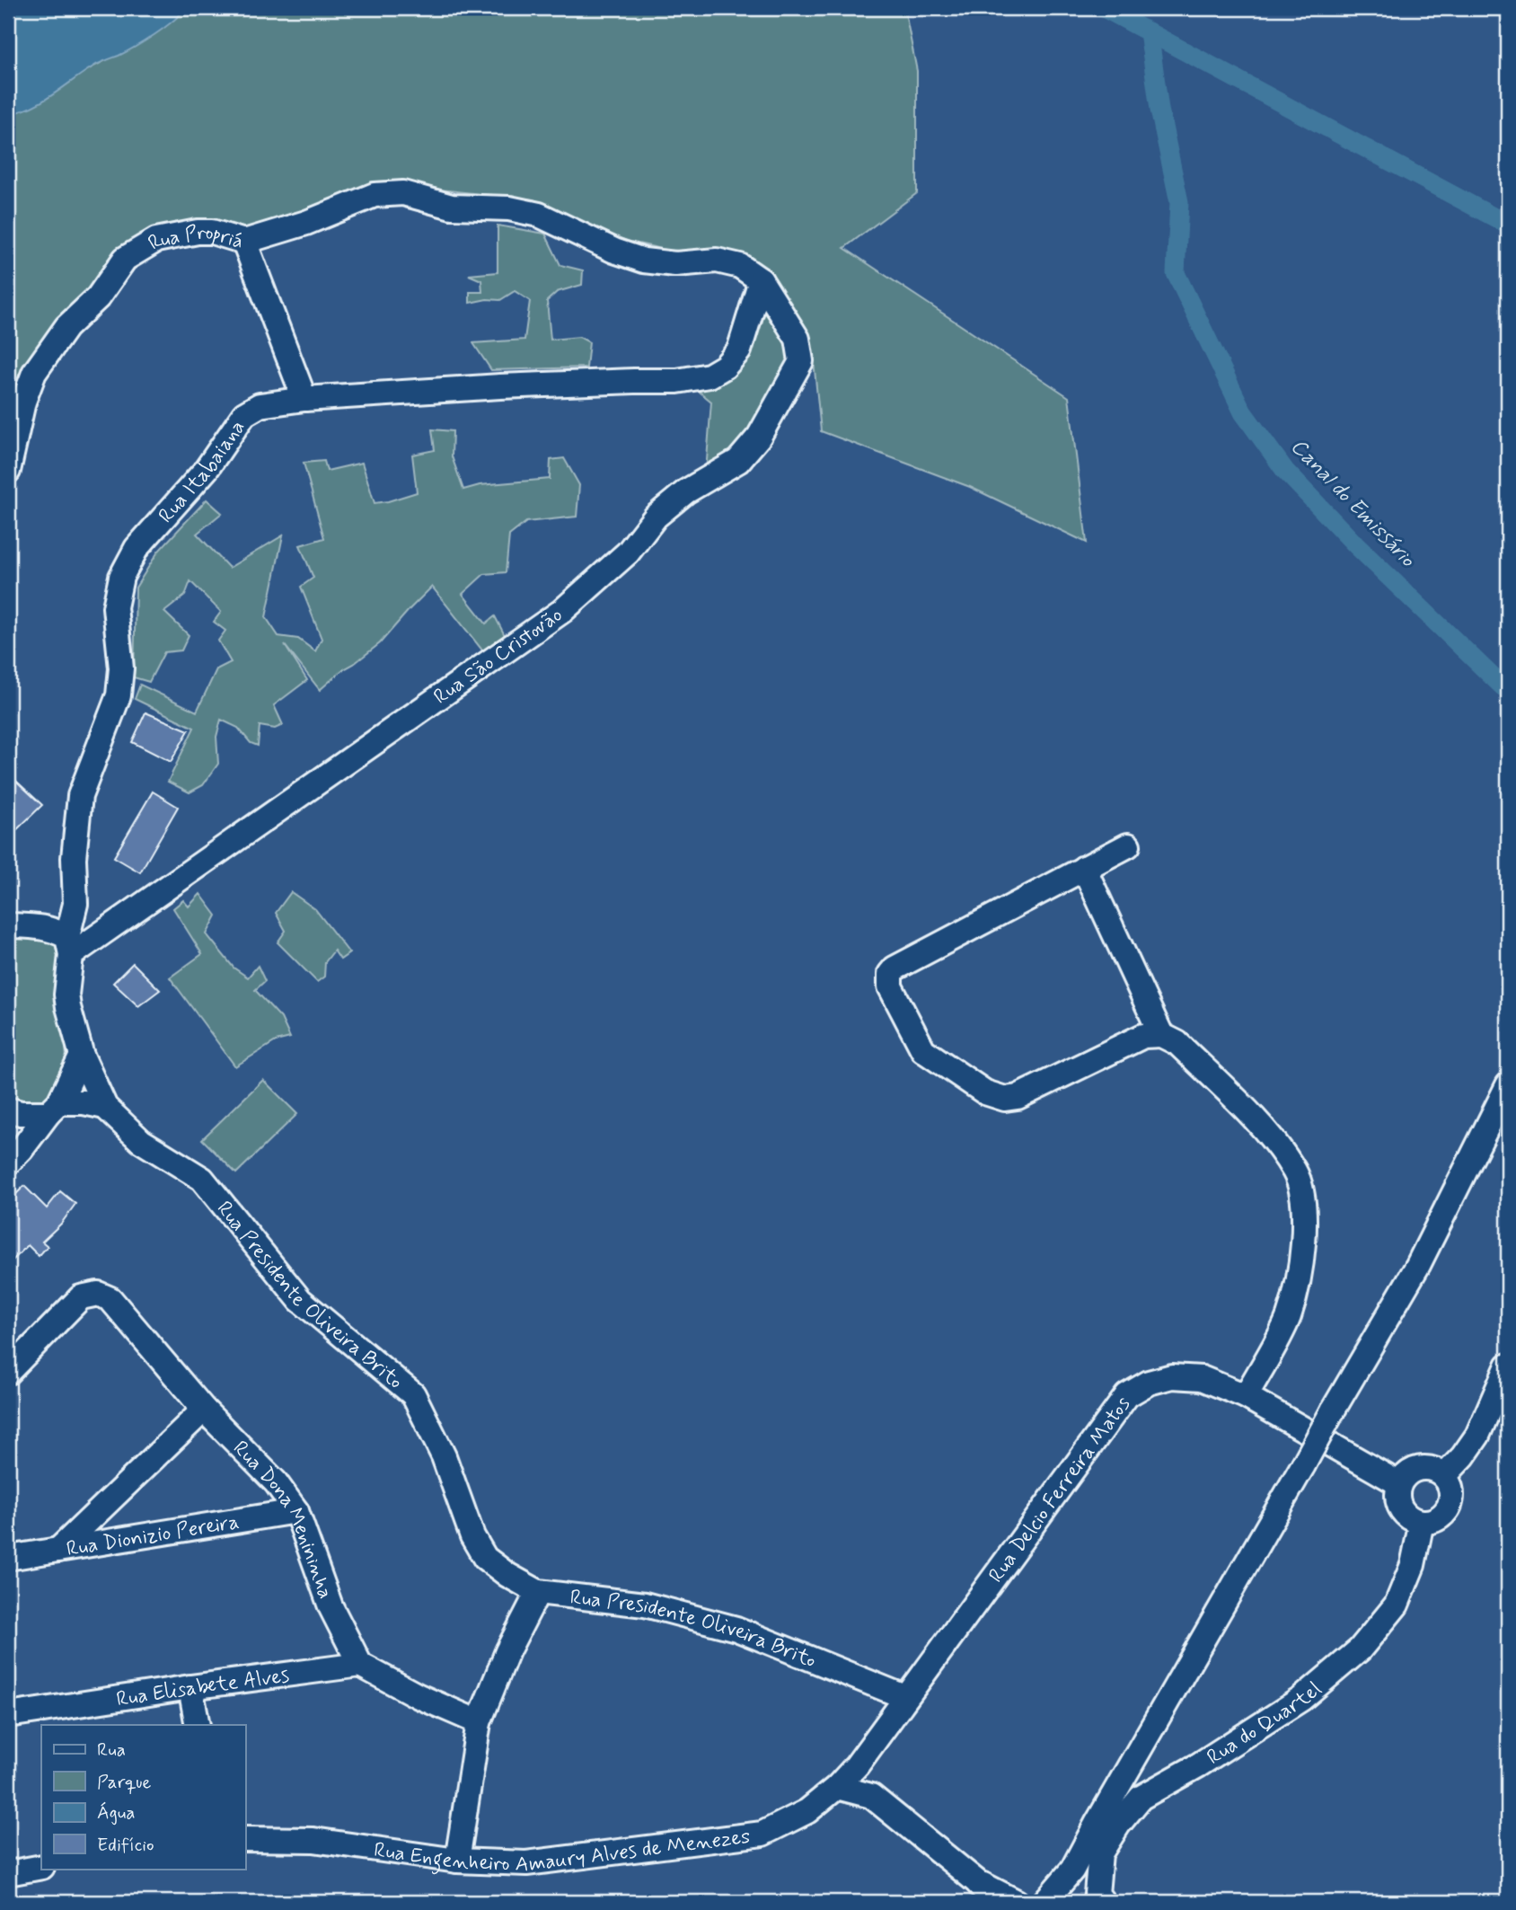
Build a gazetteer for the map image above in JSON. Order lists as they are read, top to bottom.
{
  "streets": {
    "street": [
      "Rua Propriá",
      "Rua Itabaiana",
      "Rua São Cristovão",
      "Rua Presidente Oliveira Brito",
      "Rua Delcio Ferreira Matos",
      "Rua Dona Menininha",
      "Rua Dionizio Pereira",
      "Rua Elisabete Alves",
      "Rua do Quartel",
      "Rua Engenheiro Amaury Alves de Menezes"
    ]
  },
  "crossings": [
    ["Rua Propriá", "Rua Itabaiana"],
    ["Rua Propriá", "Rua São Cristovão"],
    ["Rua Itabaiana", "Rua São Cristovão"],
    ["Rua Itabaiana", "Rua Presidente Oliveira Brito"],
    ["Rua São Cristovão", "Rua Presidente Oliveira Brito"],
    ["Rua Presidente Oliveira Brito", "Rua Delcio Ferreira Matos"],
    ["Rua Delcio Ferreira Matos", "Rua do Quartel"],
    ["Rua Delcio Ferreira Matos", "Rua Engenheiro Amaury Alves de Menezes"],
    ["Rua Dona Menininha", "Rua Dionizio Pereira"],
    ["Rua Dona Menininha", "Rua Elisabete Alves"]
  ],
  "water": ["Canal do Emissário"],
  "legend": [
    "Rua",
    "Parque",
    "Água",
    "Edifício"
  ]
}
